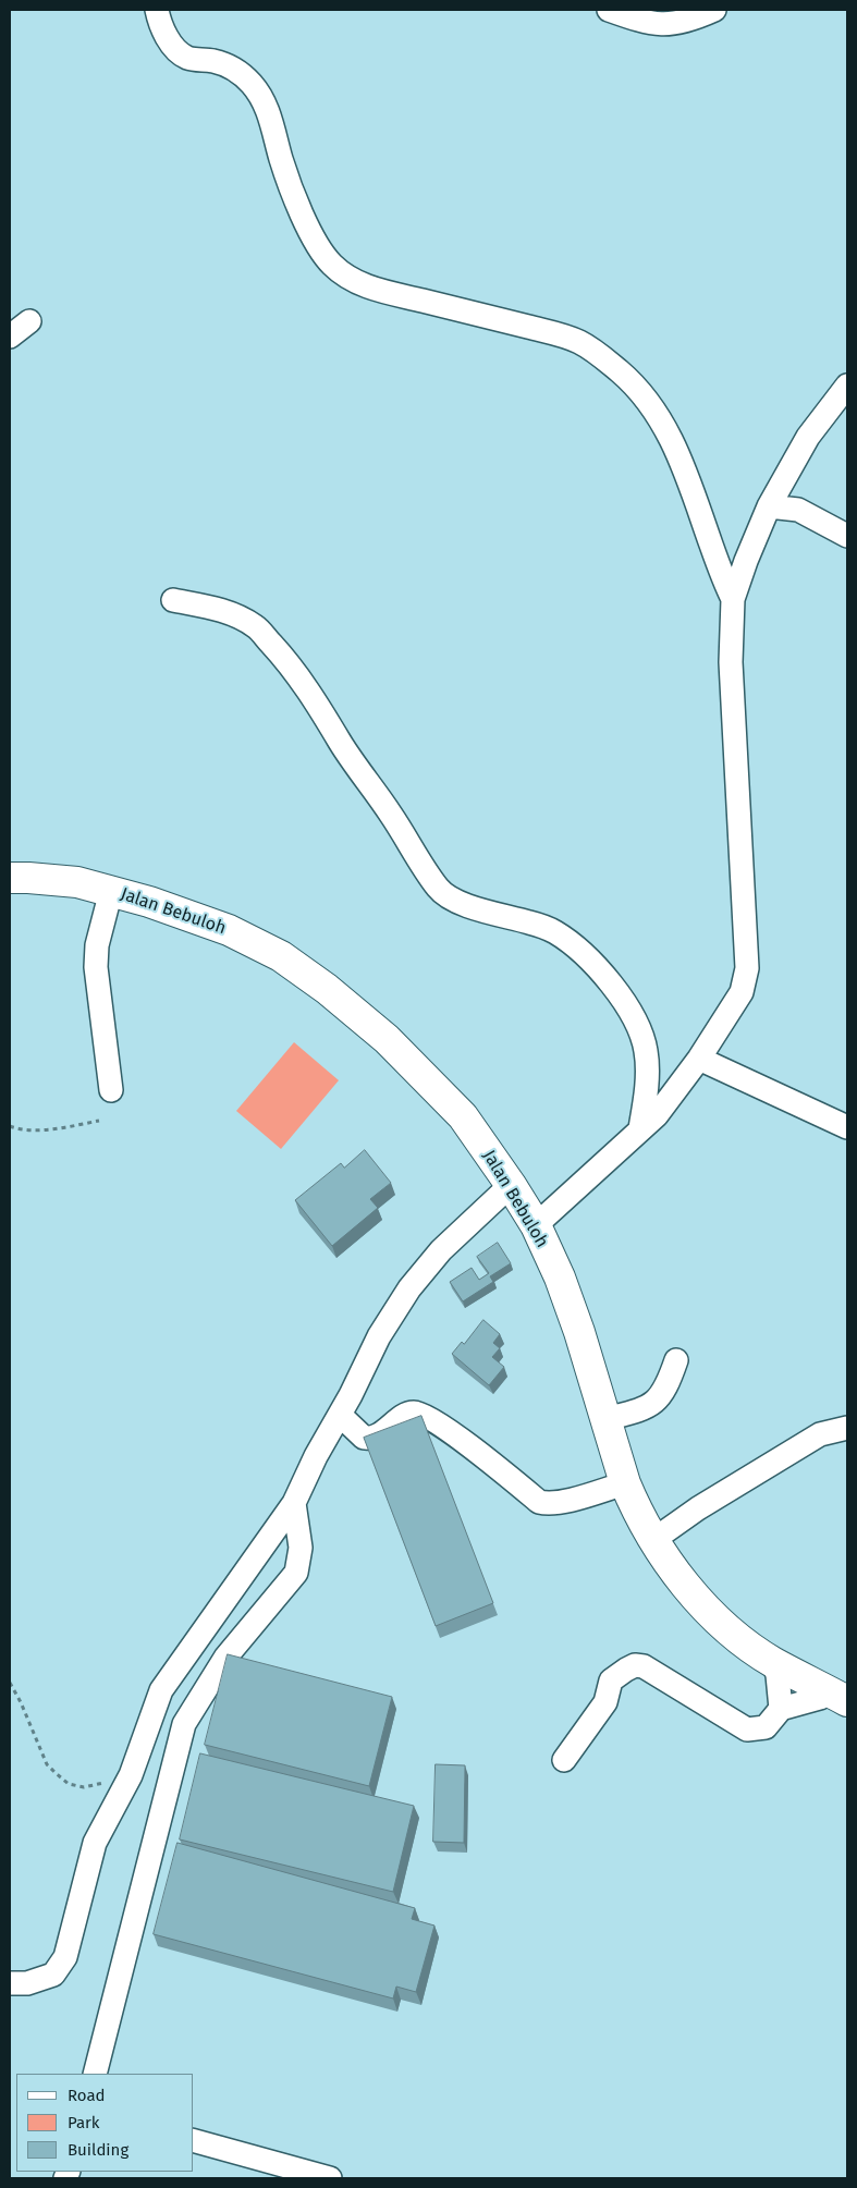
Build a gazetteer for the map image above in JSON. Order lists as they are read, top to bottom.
{
  "streets": {
    "main road": ["Jalan Bebuloh"]
  },
  "legend": ["Road", "Park", "Building"]
}
